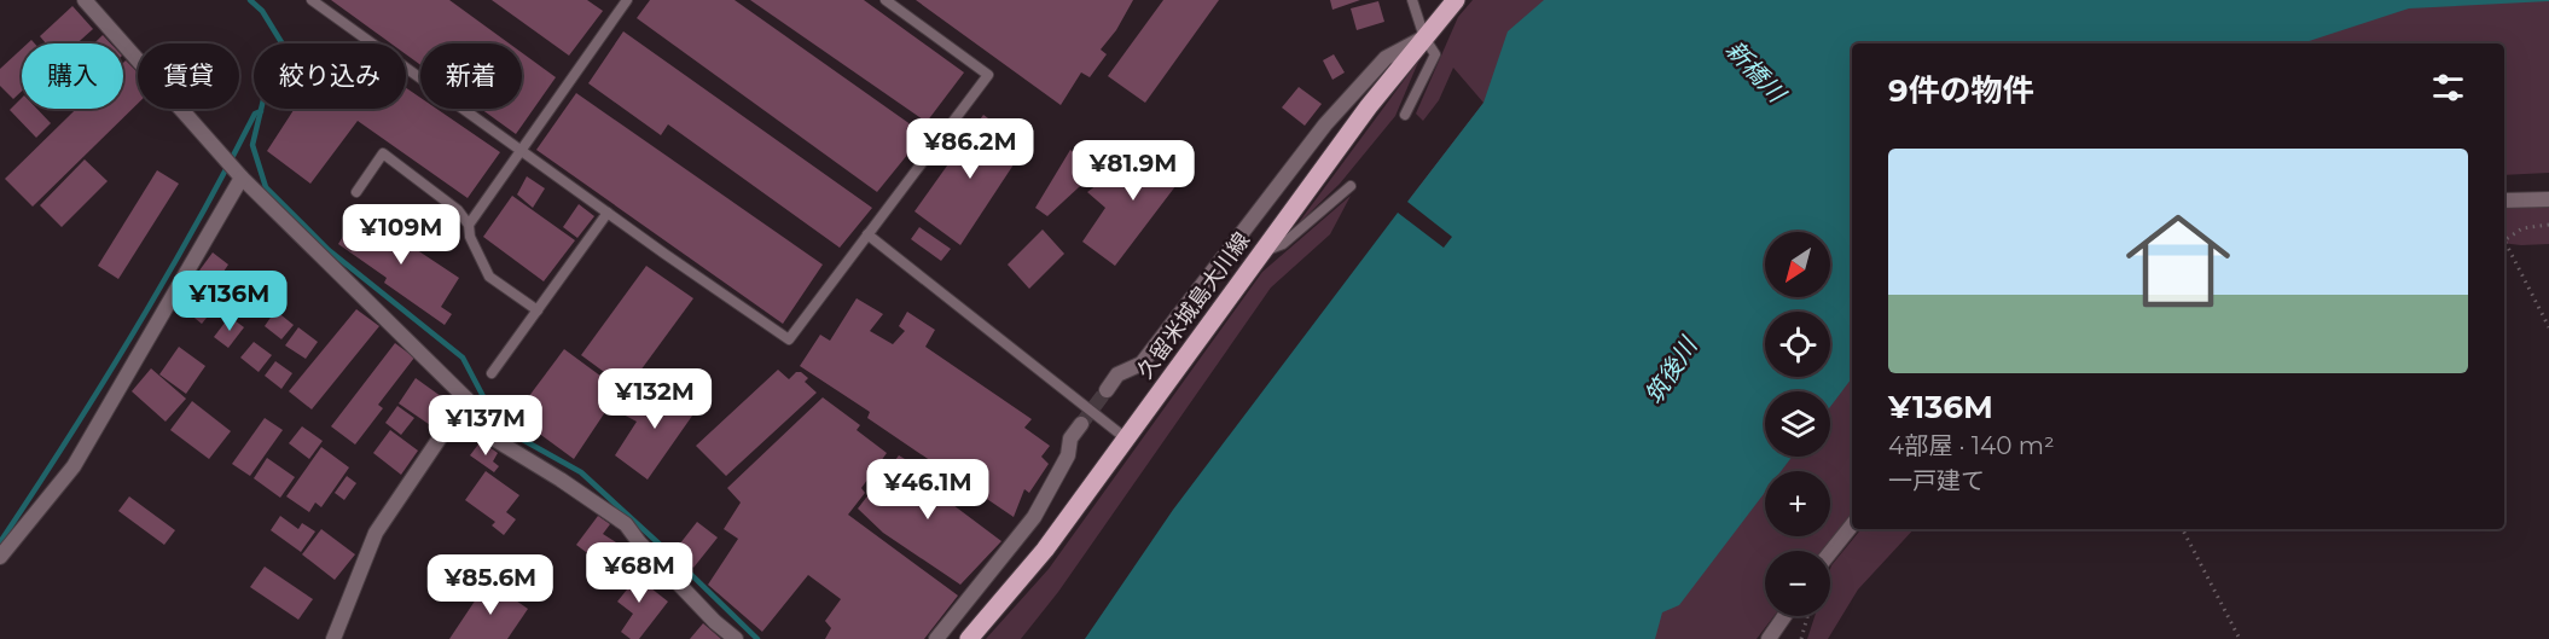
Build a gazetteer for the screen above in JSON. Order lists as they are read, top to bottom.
{
  "streets": {
    "main road": ["久留米城島大川線"]
  },
  "water": ["新橋川", "筑後川"],
  "north": "bottom left",
  "page": {
    "chip": [
      "購入",
      "賃貸",
      "絞り込み",
      "新着"
    ],
    "heading": "9件の物件",
    "price": [
      "¥86.2M",
      "¥81.9M",
      "¥109M",
      "¥136M",
      "¥132M",
      "¥137M",
      "¥46.1M",
      "¥68M",
      "¥85.6M"
    ],
    "list": [
      {
        "name": "¥136M",
        "note": "4部屋 · 140 m² · 一戸建て"
      }
    ],
    "map_buttons": ["+", "−"]
  }
}
